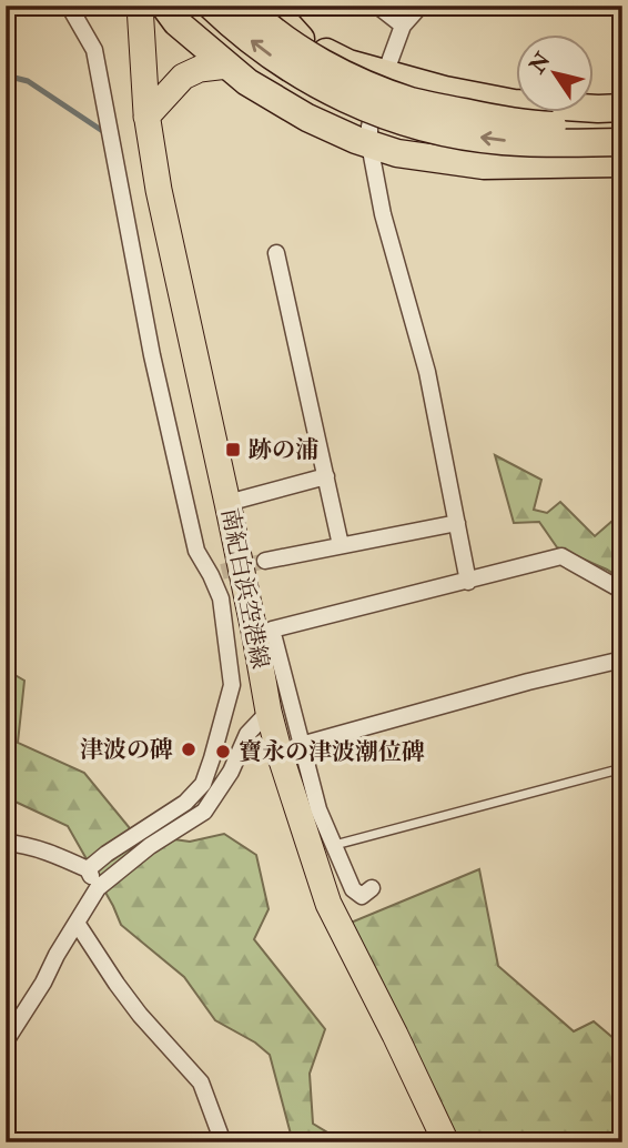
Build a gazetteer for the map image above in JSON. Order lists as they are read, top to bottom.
{
  "streets": {
    "main road": ["南紀白浜空港線"]
  },
  "places": {
    "transit": ["跡の浦"],
    "other": ["津波の碑", "寶永の津波潮位碑"]
  },
  "north": "top left"
}
